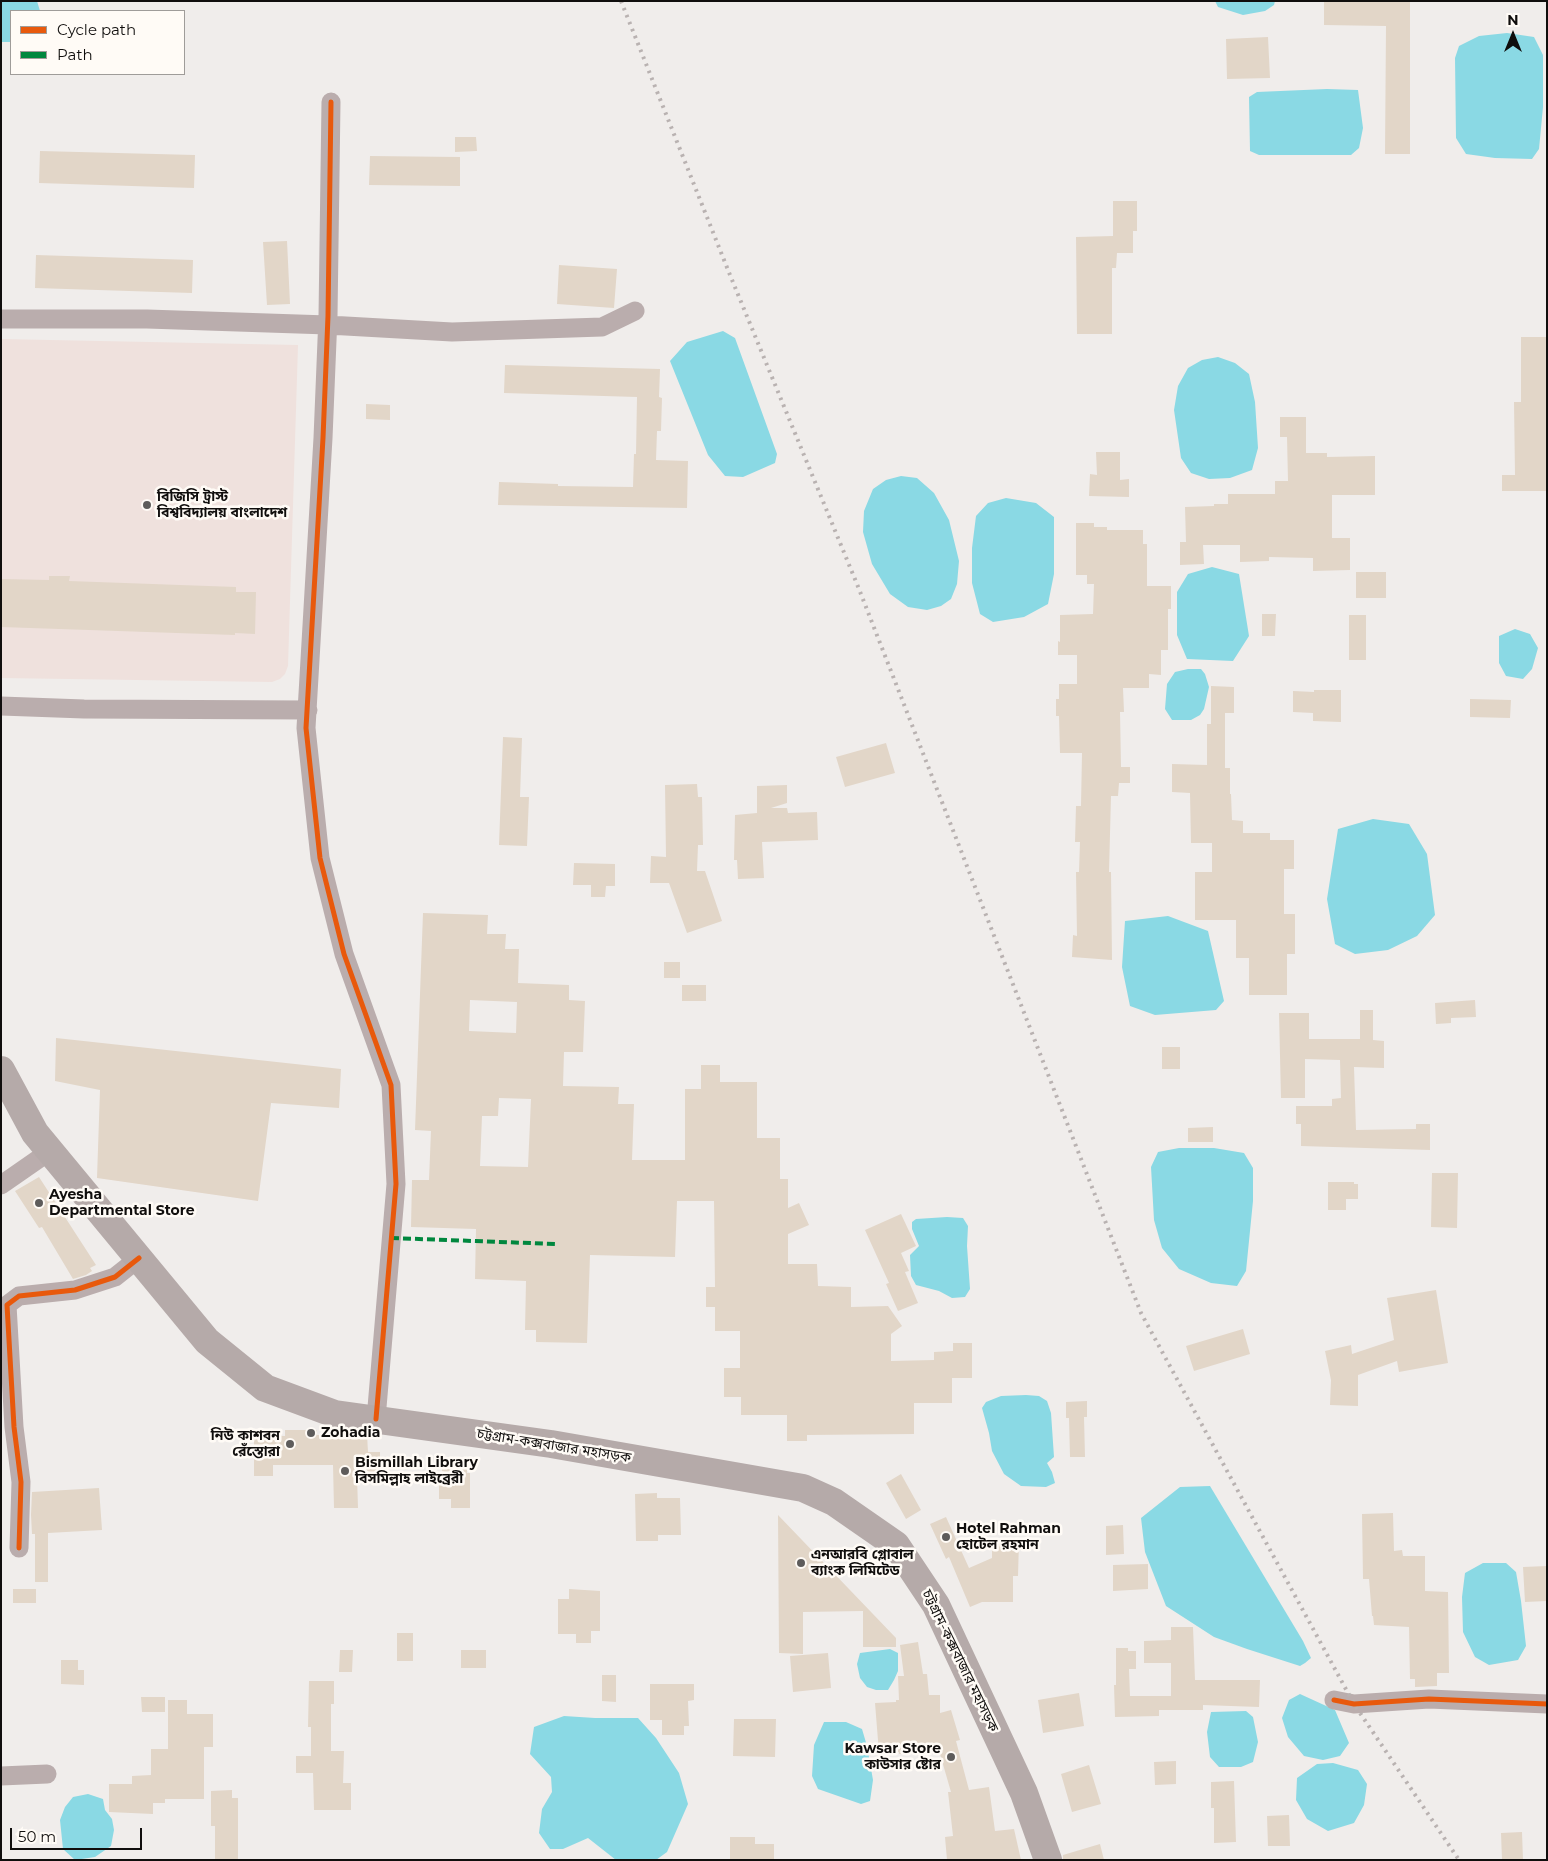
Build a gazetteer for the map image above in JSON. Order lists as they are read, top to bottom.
{
  "streets": {
    "highway": ["চট্টগ্রাম-কক্সবাজার মহাসড়ক"]
  },
  "places": [
    "বিজিসি ট্রাস্ট বিশ্ববিদ্যালয় বাংলাদেশ",
    "Ayesha Departmental Store",
    "Zohadia",
    "নিউ কাশবন রেঁস্তোরা",
    "Bismillah Library বিসমিল্লাহ লাইব্রেরী",
    "Hotel Rahman হোটেল রহমান",
    "এনআরবি গ্লোবাল ব্যাংক লিমিটেড",
    "Kawsar Store কাউসার ষ্টোর"
  ],
  "legend": ["Cycle path", "Path"],
  "scale_bar": "50 m",
  "north": "top"
}
